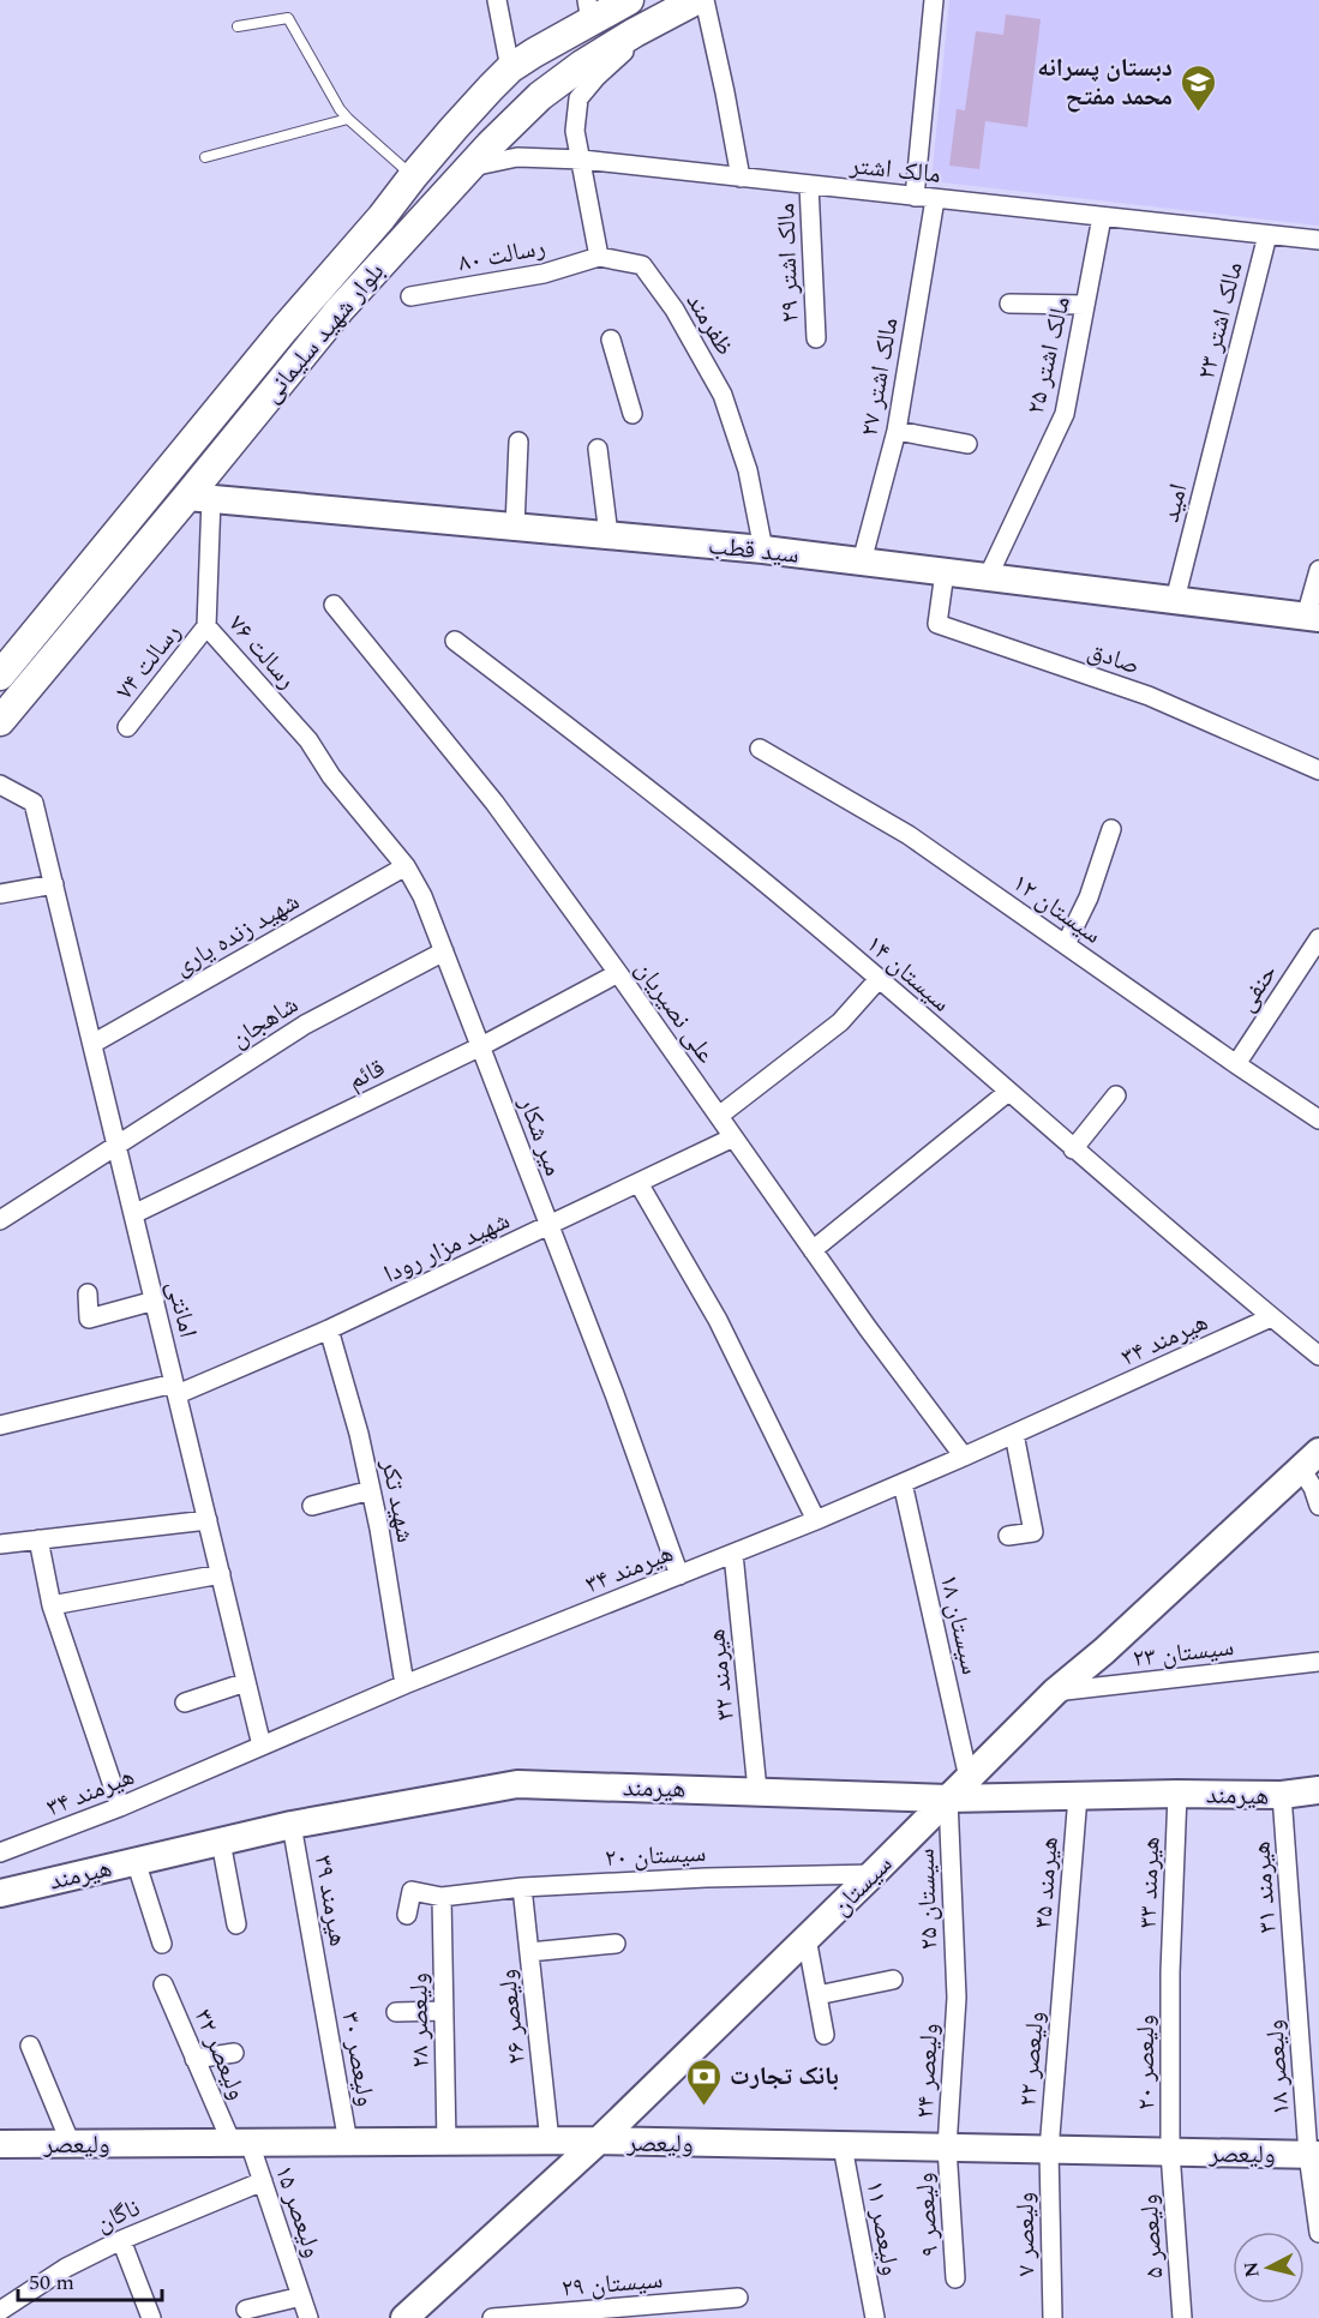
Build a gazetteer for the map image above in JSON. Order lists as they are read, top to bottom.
{
  "streets": {
    "main road": ["بلوار شهید سلیمانی"],
    "street": [
      "مالک اشتر",
      "رسالت ۸۰",
      "مالک اشتر ۲۹",
      "مالک اشتر ۲۳",
      "ظفرمند",
      "مالک اشتر ۲۵",
      "مالک اشتر ۲۷",
      "امید",
      "سید قطب",
      "رسالت ۷۶",
      "صادق",
      "رسالت ۷۴",
      "سیستان ۱۲",
      "شهید زنده یاری",
      "سیستان ۱۴",
      "حنفی",
      "علی نصیریان",
      "شاهجان",
      "قائم",
      "میر شکار",
      "شهید مزار رودا",
      "امانتی",
      "هیرمند ۳۴",
      "شهید تکر",
      "سیستان ۱۸",
      "سیستان ۲۳",
      "هیرمند ۳۲",
      "هیرمند",
      "سیستان ۲۰",
      "هیرمند ۳۵",
      "هیرمند ۳۳",
      "سیستان",
      "هیرمند ۳۱",
      "سیستان ۲۵",
      "هیرمند ۳۹",
      "ولیعصر ۲۶",
      "ولیعصر ۲۸",
      "ولیعصر ۳۲",
      "ولیعصر ۳۰",
      "ولیعصر ۲۲",
      "ولیعصر ۲۰",
      "ولیعصر ۱۸",
      "ولیعصر ۲۴",
      "ولیعصر",
      "ولیعصر ۱۵",
      "ناگان",
      "ولیعصر ۹",
      "ولیعصر ۱۱",
      "ولیعصر ۷",
      "ولیعصر ۵",
      "سیستان ۲۹"
    ]
  },
  "crossings": [
    ["مالک اشتر", "مالک اشتر ۲۹"],
    ["مالک اشتر", "مالک اشتر ۲۳"],
    ["مالک اشتر", "بلوار شهید سلیمانی"],
    ["مالک اشتر", "مالک اشتر ۲۵"],
    ["مالک اشتر", "مالک اشتر ۲۷"],
    ["رسالت ۸۰", "ظفرمند"],
    ["مالک اشتر ۲۳", "امید"],
    ["ظفرمند", "سید قطب"],
    ["بلوار شهید سلیمانی", "سید قطب"],
    ["بلوار شهید سلیمانی", "رسالت ۷۶"],
    ["مالک اشتر ۲۵", "سید قطب"],
    ["مالک اشتر ۲۷", "سید قطب"],
    ["امید", "سید قطب"],
    ["سید قطب", "رسالت ۷۶"],
    ["سید قطب", "صادق"],
    ["رسالت ۷۶", "رسالت ۷۴"],
    ["رسالت ۷۶", "میر شکار"],
    ["سیستان ۱۲", "حنفی"],
    ["شهید زنده یاری", "میر شکار"],
    ["شهید زنده یاری", "امانتی"],
    ["سیستان ۱۴", "هیرمند ۳۴"],
    ["علی نصیریان", "قائم"],
    ["علی نصیریان", "شهید مزار رودا"],
    ["علی نصیریان", "هیرمند ۳۴"],
    ["شاهجان", "میر شکار"],
    ["شاهجان", "امانتی"],
    ["قائم", "میر شکار"],
    ["قائم", "امانتی"],
    ["میر شکار", "شهید مزار رودا"],
    ["میر شکار", "هیرمند ۳۴"],
    ["شهید مزار رودا", "امانتی"],
    ["شهید مزار رودا", "شهید تکر"],
    ["امانتی", "هیرمند ۳۴"],
    ["هیرمند ۳۴", "شهید تکر"],
    ["هیرمند ۳۴", "سیستان ۱۸"],
    ["هیرمند ۳۴", "هیرمند ۳۲"],
    ["سیستان ۱۸", "سیستان"],
    ["سیستان ۲۳", "سیستان"],
    ["هیرمند ۳۲", "هیرمند"],
    ["هیرمند", "هیرمند ۳۵"],
    ["هیرمند", "هیرمند ۳۳"],
    ["هیرمند", "سیستان"],
    ["هیرمند", "هیرمند ۳۱"],
    ["هیرمند", "سیستان ۲۵"],
    ["هیرمند", "هیرمند ۳۹"],
    ["سیستان ۲۰", "سیستان"],
    ["سیستان ۲۰", "ولیعصر ۲۶"],
    ["سیستان ۲۰", "ولیعصر ۲۸"],
    ["هیرمند ۳۵", "ولیعصر ۲۲"],
    ["هیرمند ۳۳", "ولیعصر ۲۰"],
    ["سیستان", "سیستان ۲۵"],
    ["سیستان", "ولیعصر"],
    ["هیرمند ۳۱", "ولیعصر ۱۸"],
    ["سیستان ۲۵", "ولیعصر ۲۴"],
    ["هیرمند ۳۹", "ولیعصر ۳۰"],
    ["ولیعصر ۲۶", "ولیعصر"],
    ["ولیعصر ۲۸", "ولیعصر"],
    ["ولیعصر ۳۲", "ولیعصر"],
    ["ولیعصر ۳۲", "ولیعصر ۱۵"],
    ["ولیعصر ۳۰", "ولیعصر"],
    ["ولیعصر ۲۲", "ولیعصر"],
    ["ولیعصر ۲۲", "ولیعصر ۷"],
    ["ولیعصر ۲۰", "ولیعصر"],
    ["ولیعصر ۲۰", "ولیعصر ۵"],
    ["ولیعصر ۱۸", "ولیعصر"],
    ["ولیعصر ۲۴", "ولیعصر"],
    ["ولیعصر ۲۴", "ولیعصر ۹"],
    ["ولیعصر", "ولیعصر ۱۵"],
    ["ولیعصر", "ولیعصر ۹"],
    ["ولیعصر", "ولیعصر ۱۱"],
    ["ولیعصر", "ولیعصر ۷"],
    ["ولیعصر", "ولیعصر ۵"],
    ["ولیعصر ۱۵", "ناگان"]
  ],
  "places": {
    "school or university": ["دبستان پسرانه محمد مفتح"],
    "bank": ["بانک تجارت"]
  },
  "scale_bar": "50 m",
  "north": "left"
}
